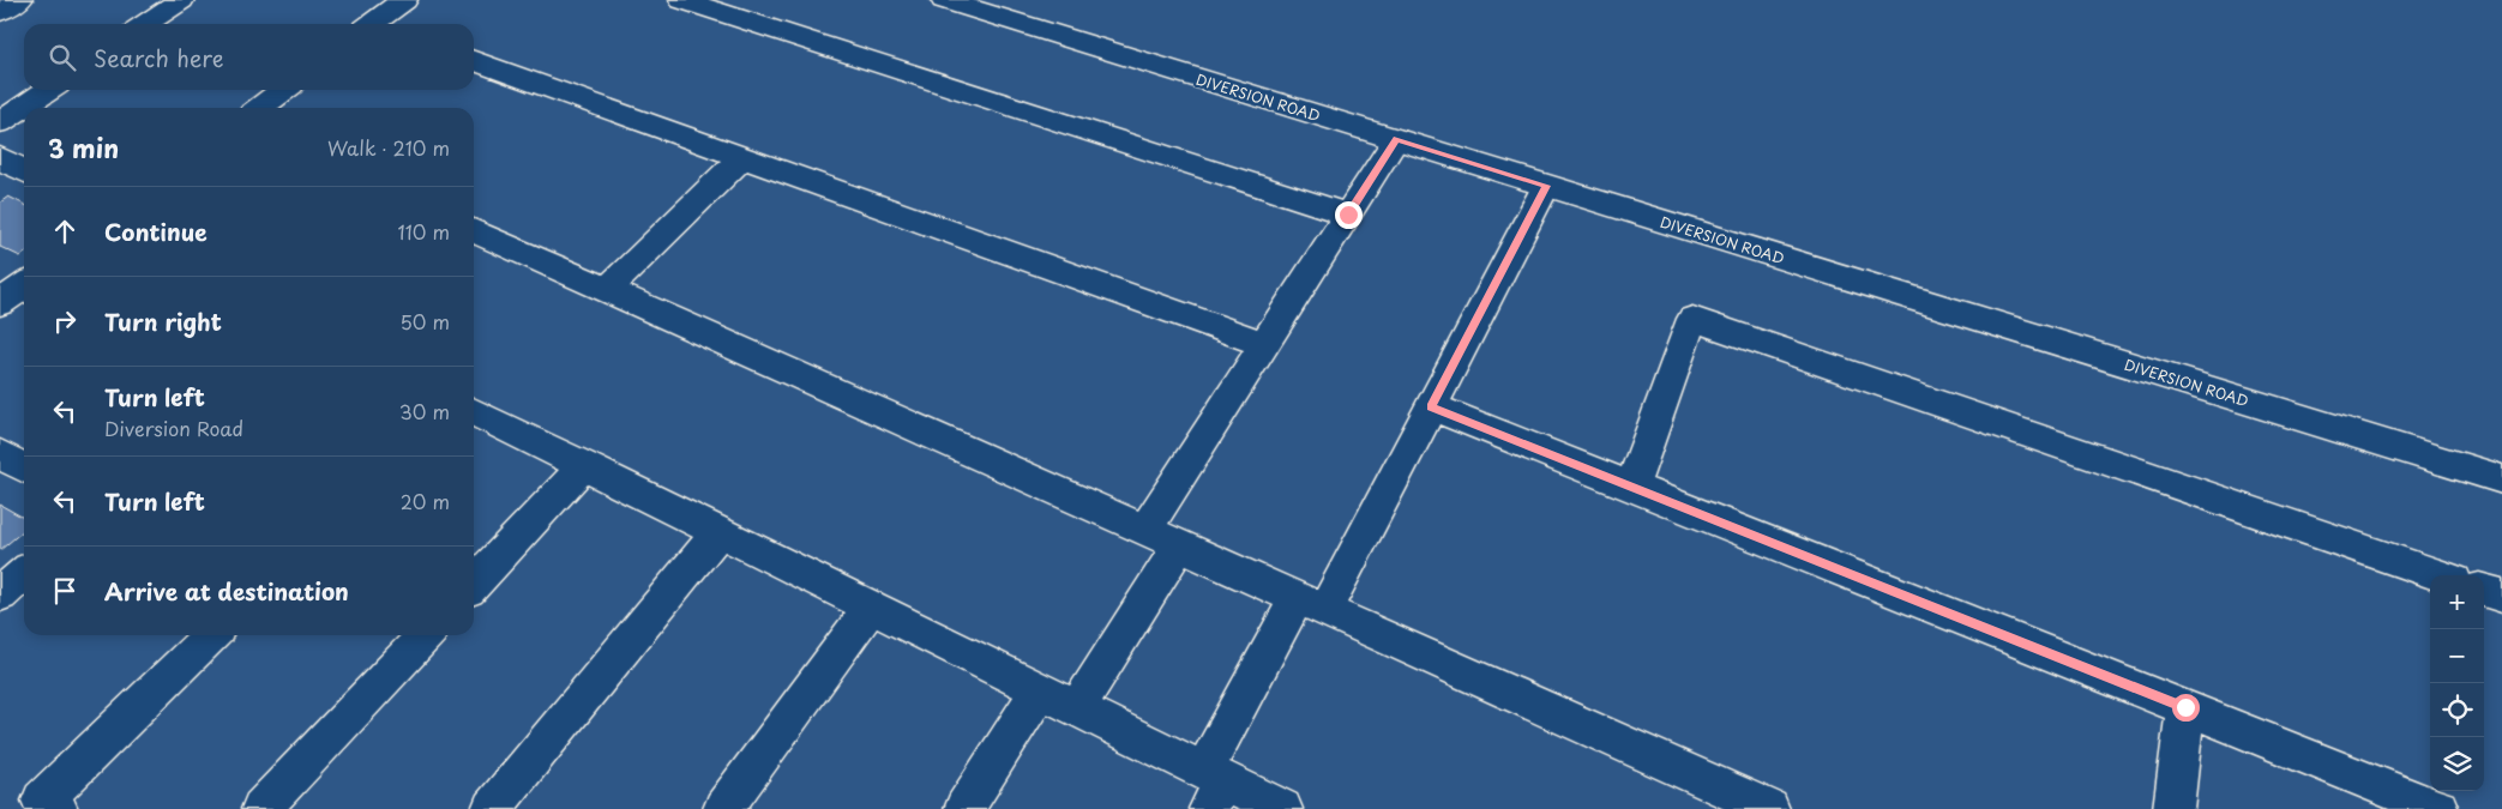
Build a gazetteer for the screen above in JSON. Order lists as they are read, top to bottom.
{
  "streets": {
    "street": ["DIVERSION ROAD"]
  },
  "page": {
    "search": "Search here",
    "heading": ["3 min", "Walk · 210 m"],
    "list": [
      ["Continue", "110 m"],
      ["Turn right", "50 m"],
      ["Turn left", "Diversion Road", "30 m"],
      ["Turn left", "20 m"],
      "Arrive at destination"
    ],
    "map_buttons": ["+", "−"]
  }
}
